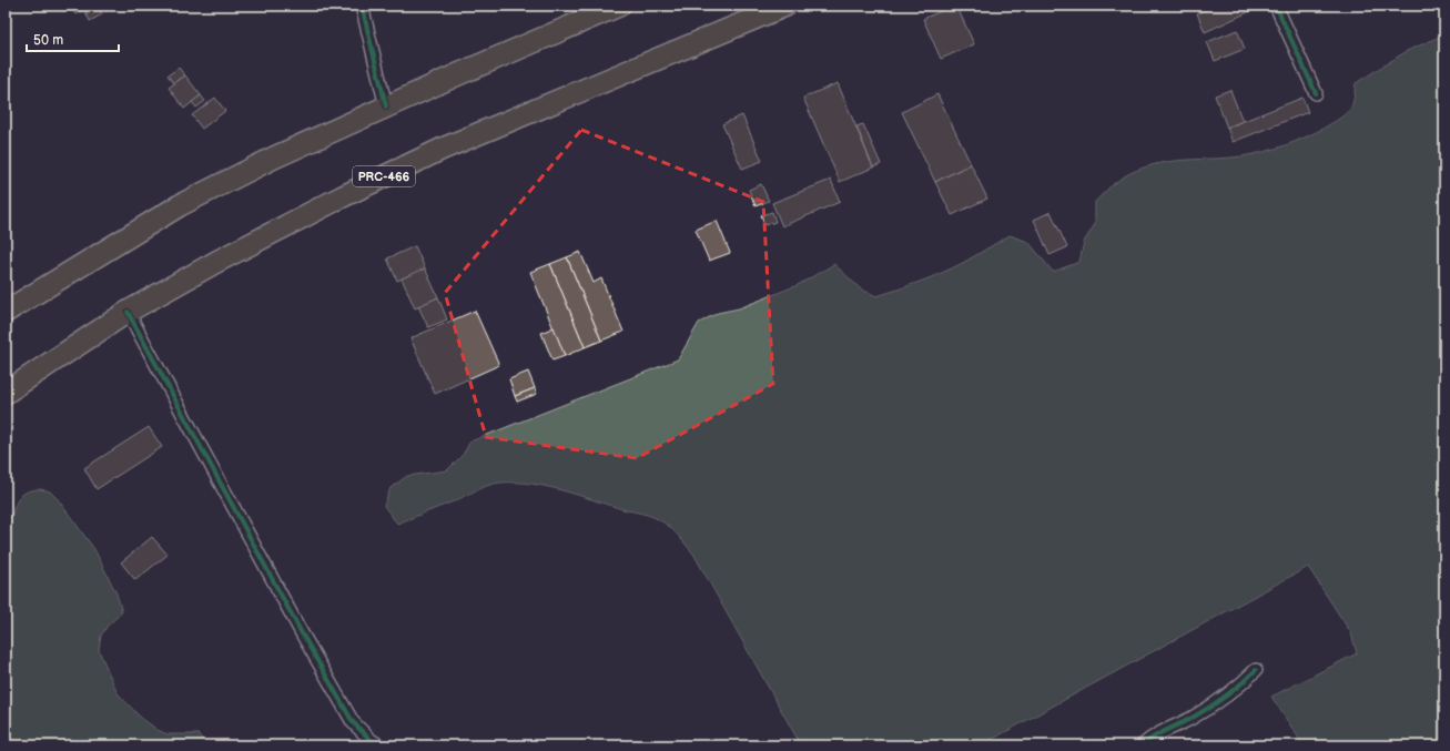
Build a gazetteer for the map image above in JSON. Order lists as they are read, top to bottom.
{
  "streets": {
    "highway": ["PRC-466"]
  },
  "scale_bar": "50 m"
}
